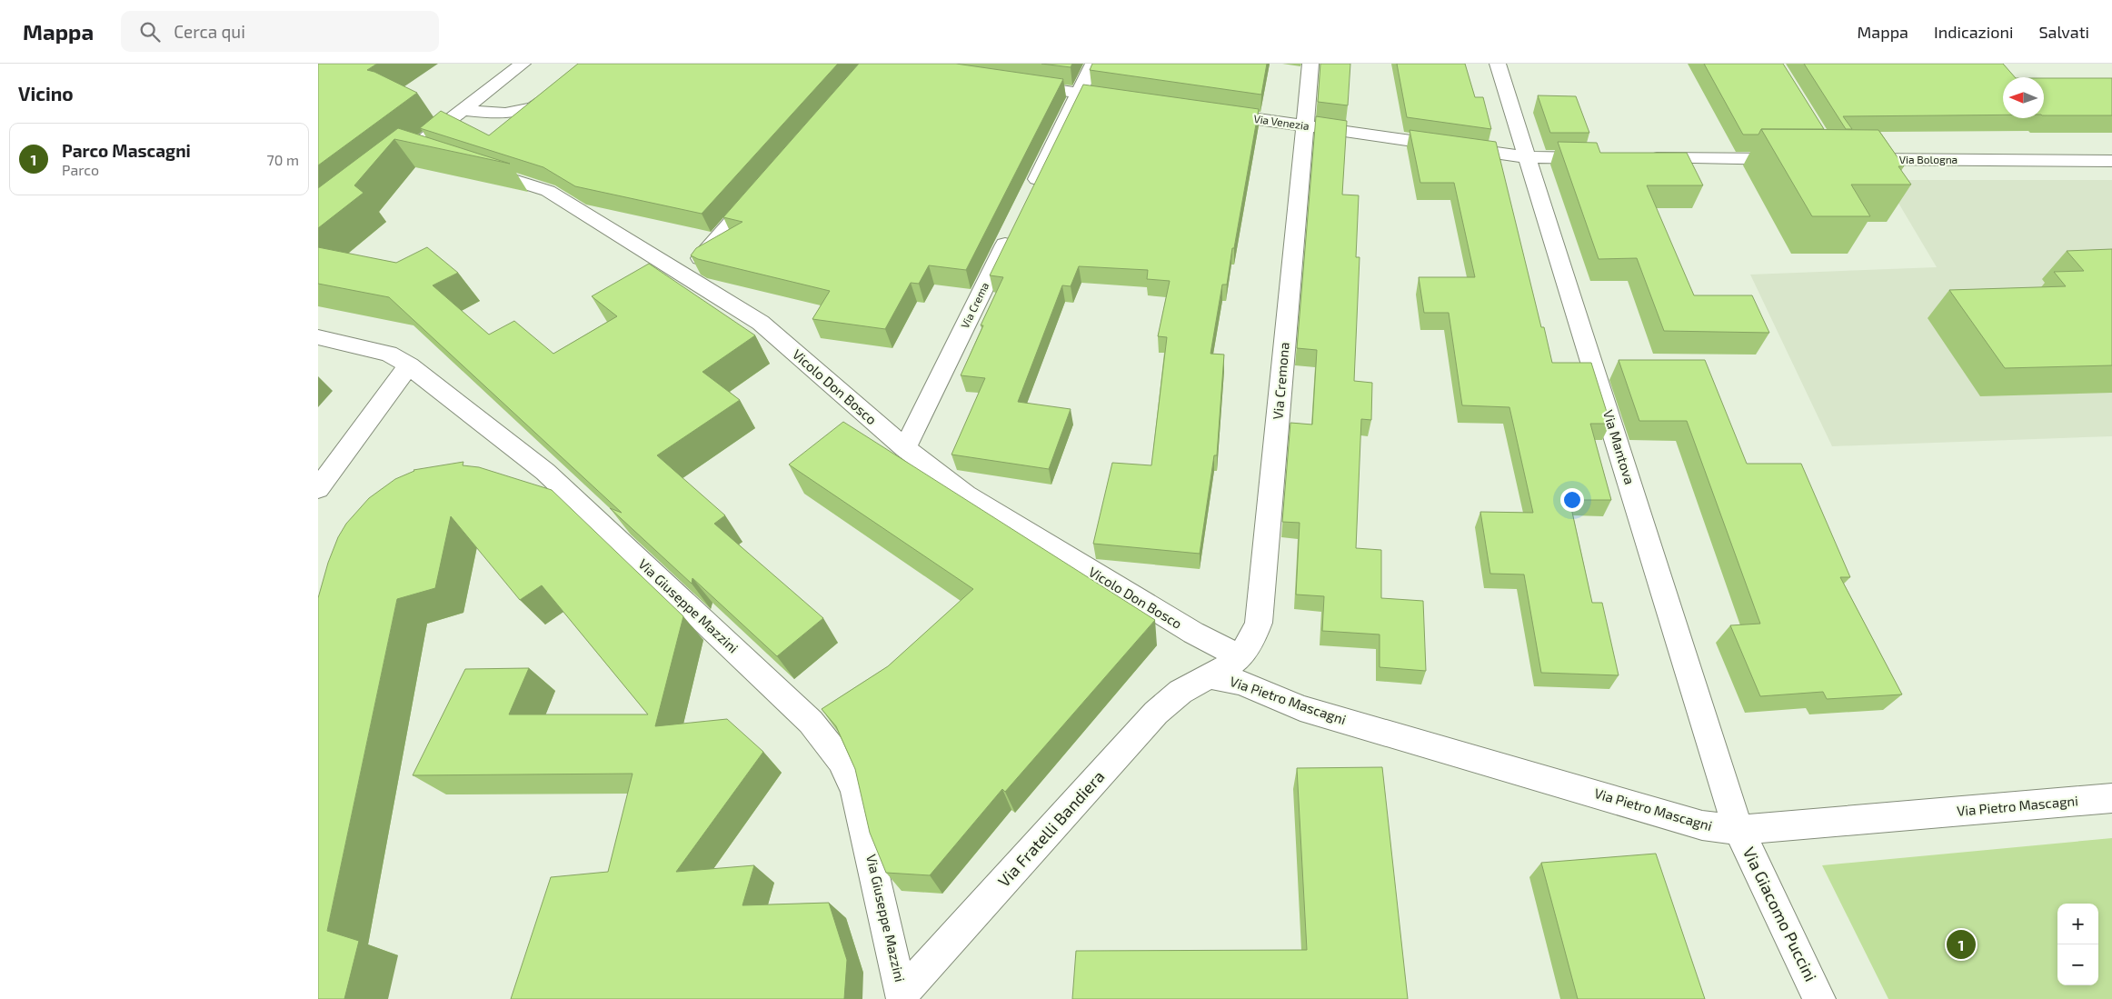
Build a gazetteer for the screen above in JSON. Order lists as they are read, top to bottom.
{
  "streets": {
    "street": [
      "Via Venezia",
      "Via Bologna",
      "Via Crema",
      "Via Cremona",
      "Vicolo Don Bosco",
      "Via Mantova",
      "Via Giuseppe Mazzini",
      "Via Pietro Mascagni",
      "Via Fratelli Bandiera",
      "Via Giacomo Puccini"
    ]
  },
  "crossings": [
    ["Via Venezia", "Via Cremona"],
    ["Via Venezia", "Via Mantova"],
    ["Via Crema", "Vicolo Don Bosco"],
    ["Via Cremona", "Vicolo Don Bosco"],
    ["Via Cremona", "Via Pietro Mascagni"],
    ["Via Cremona", "Via Fratelli Bandiera"],
    ["Via Mantova", "Via Pietro Mascagni"],
    ["Via Mantova", "Via Giacomo Puccini"],
    ["Via Giuseppe Mazzini", "Via Fratelli Bandiera"],
    ["Via Pietro Mascagni", "Via Fratelli Bandiera"],
    ["Via Pietro Mascagni", "Via Giacomo Puccini"]
  ],
  "north": "left",
  "page": {
    "header": "Mappa",
    "search": "Cerca qui",
    "nav": ["Mappa", "Indicazioni", "Salvati"],
    "heading": "Vicino",
    "list": [
      {
        "mark": "1",
        "name": "Parco Mascagni",
        "note": "Parco",
        "value": "70 m"
      }
    ],
    "map_buttons": ["+", "−"],
    "pins": "1"
  }
}
